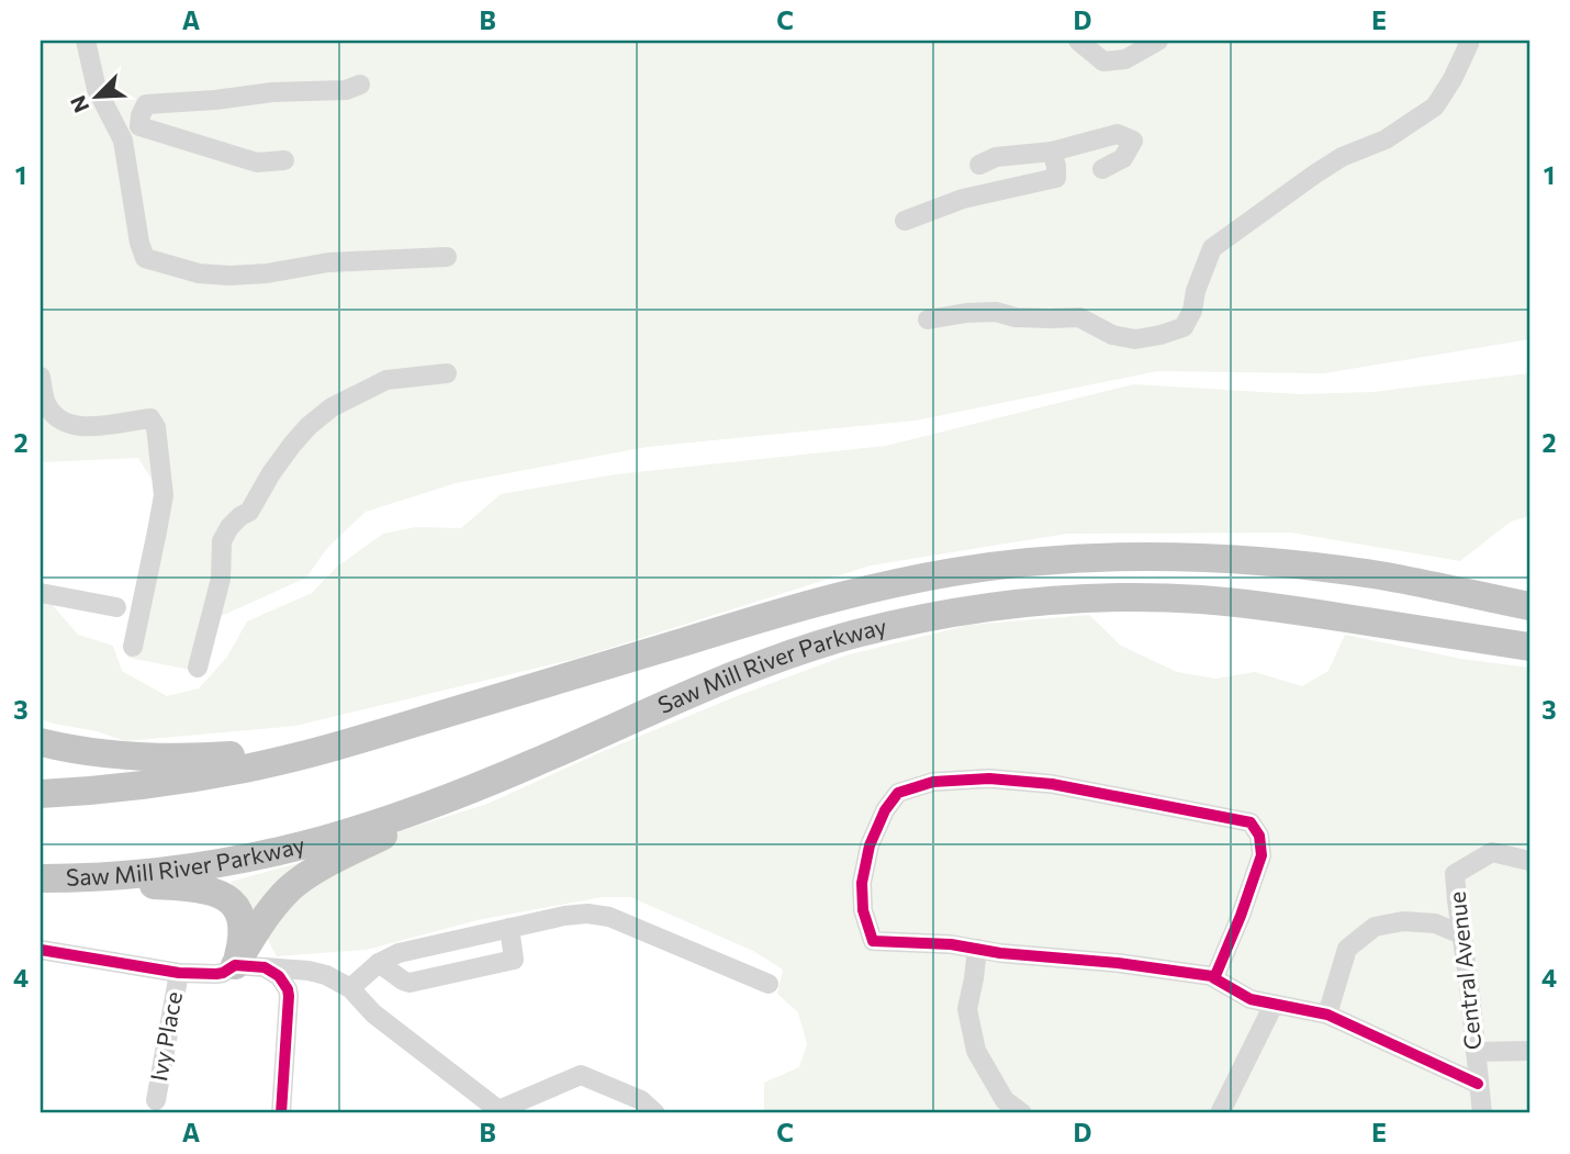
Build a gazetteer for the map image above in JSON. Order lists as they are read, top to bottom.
{
  "streets": {
    "highway": ["Saw Mill River Parkway"],
    "street": ["Central Avenue", "Ivy Place"]
  },
  "north": "bottom left",
  "grid": {
    "columns": [
      "A",
      "B",
      "C",
      "D",
      "E"
    ],
    "rows": [
      "1",
      "2",
      "3",
      "4"
    ]
  }
}
